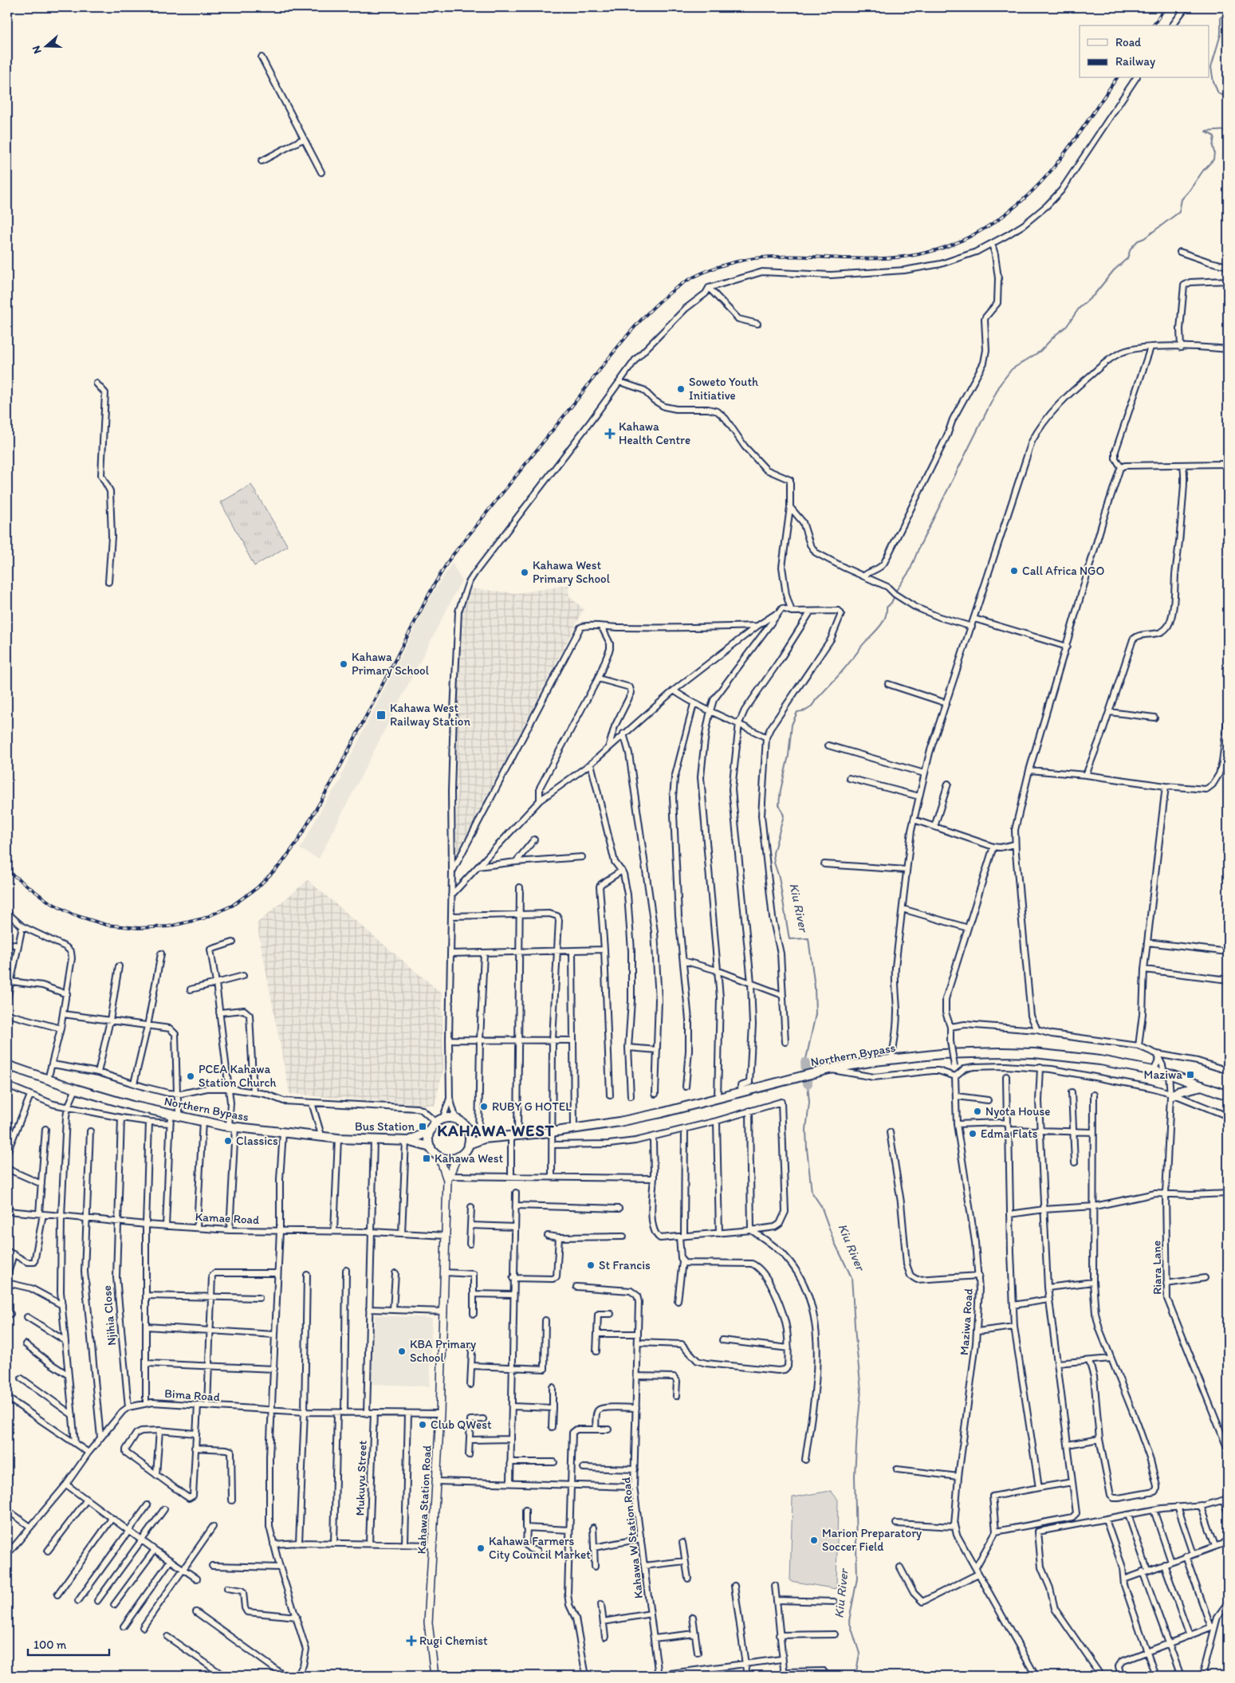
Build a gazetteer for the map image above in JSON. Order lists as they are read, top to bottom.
{
  "streets": {
    "main road": ["Northern Bypass"],
    "street": [
      "Kamae Road",
      "Riara Lane",
      "Njihia Close",
      "Maziwa Road",
      "Bima Road",
      "Mukuyu Street",
      "Kahawa Station Road",
      "Kahawa W Station Road"
    ]
  },
  "crossings": [
    ["Northern Bypass", "Riara Lane"],
    ["Northern Bypass", "Kahawa Station Road"],
    ["Kamae Road", "Njihia Close"],
    ["Kamae Road", "Kahawa Station Road"],
    ["Njihia Close", "Bima Road"],
    ["Bima Road", "Mukuyu Street"],
    ["Bima Road", "Kahawa Station Road"]
  ],
  "districts": ["KAHAWA WEST"],
  "water": ["Kiu River"],
  "places": {
    "other": [
      "Soweto Youth Initiative",
      "Call Africa NGO",
      "Kahawa West Primary School",
      "Kahawa Primary School",
      "PCEA Kahawa Station Church",
      "RUBY G HOTEL",
      "Nyota House",
      "Edma Flats",
      "Classics",
      "St Francis",
      "KBA Primary School",
      "Club QWest",
      "Marion Preparatory Soccer Field",
      "Kahawa Farmers City Council Market"
    ],
    "health": ["Kahawa Health Centre", "Rugi Chemist"],
    "transit": [
      "Kahawa West Railway Station",
      "Maziwa",
      "Bus Station",
      "Kahawa West"
    ]
  },
  "legend": ["Road", "Railway"],
  "scale_bar": "100 m",
  "north": "left"
}
